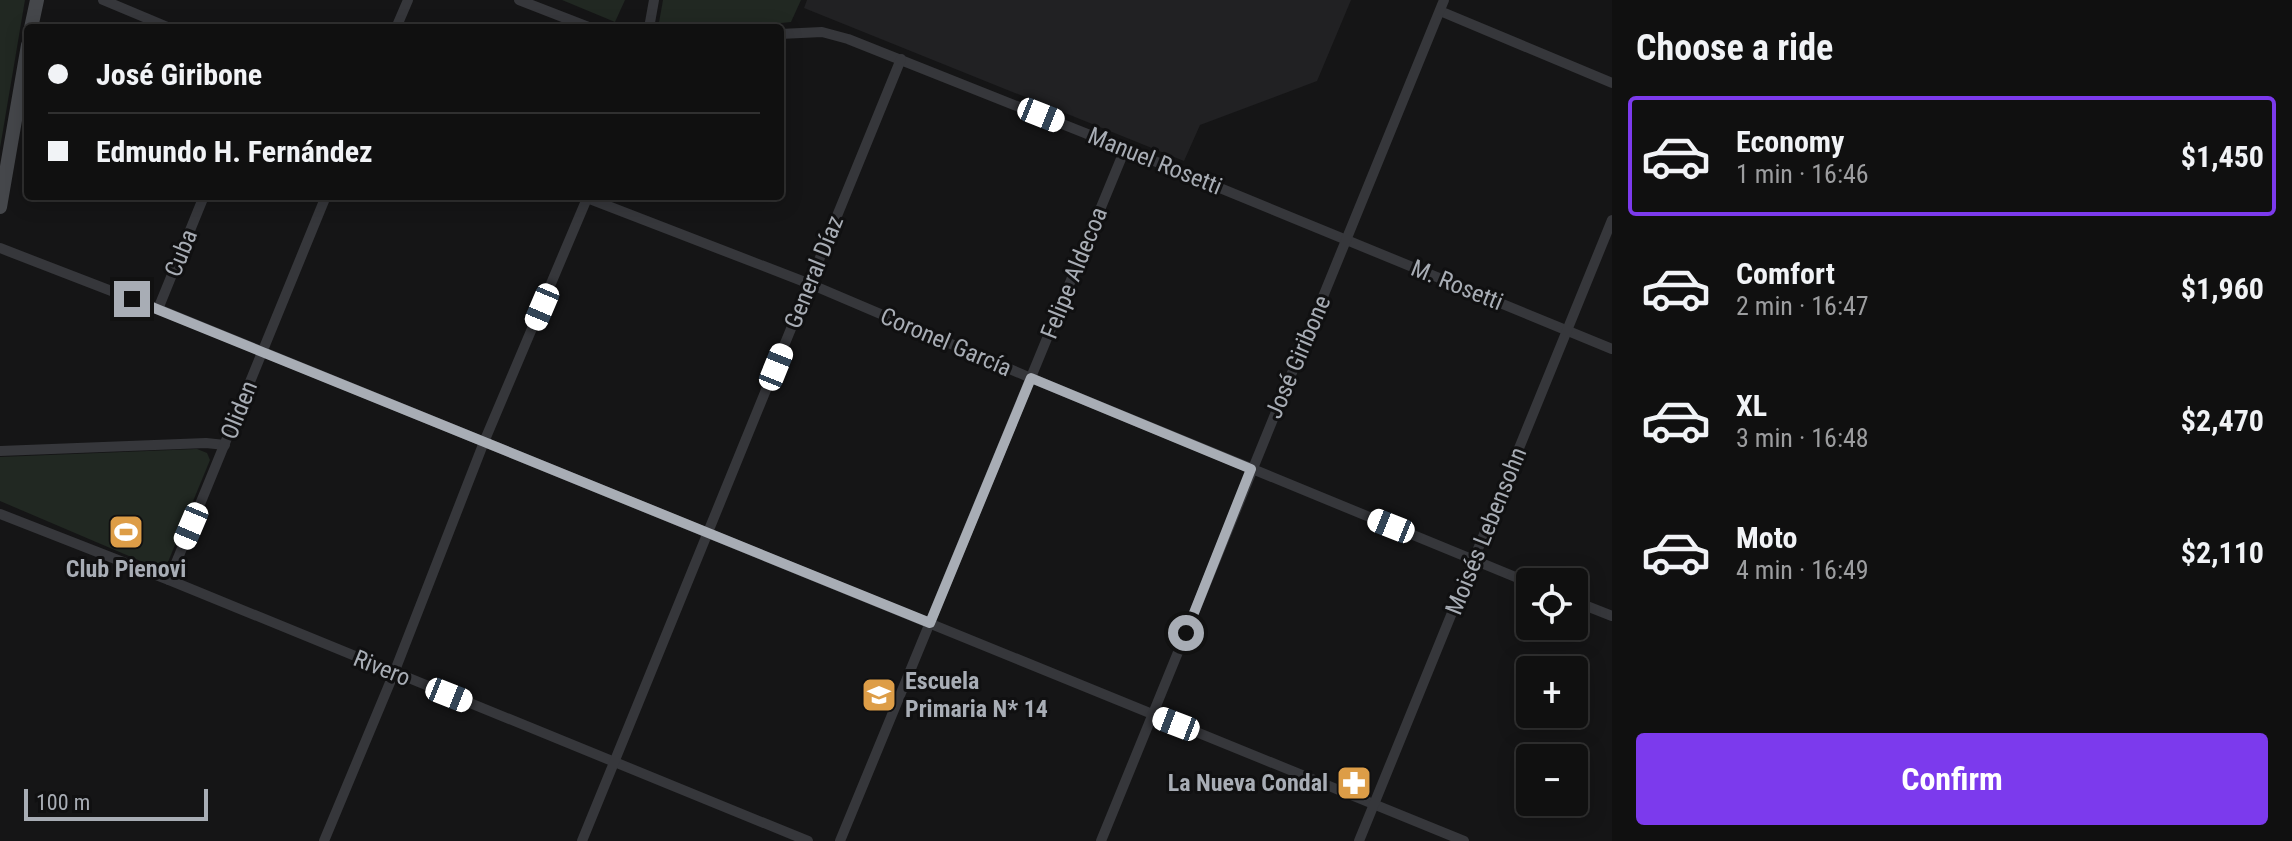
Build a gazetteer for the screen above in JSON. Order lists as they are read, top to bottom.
{
  "streets": {
    "street": [
      "Manuel Rosetti",
      "Cuba",
      "General Díaz",
      "Felipe Aldecoa",
      "M. Rosetti",
      "Coronel García",
      "José Giribone",
      "Oliden",
      "Moisés Lebensohn",
      "Rivero"
    ]
  },
  "crossings": [
    ["Manuel Rosetti", "General Díaz"],
    ["Manuel Rosetti", "Felipe Aldecoa"],
    ["Manuel Rosetti", "M. Rosetti"],
    ["Manuel Rosetti", "José Giribone"],
    ["General Díaz", "Coronel García"],
    ["General Díaz", "Rivero"],
    ["Felipe Aldecoa", "Coronel García"],
    ["M. Rosetti", "José Giribone"],
    ["M. Rosetti", "Moisés Lebensohn"],
    ["Coronel García", "José Giribone"],
    ["Coronel García", "Moisés Lebensohn"],
    ["Oliden", "Rivero"]
  ],
  "places": {
    "sports": ["Club Pienovi"],
    "school or university": ["Escuela Primaria N* 14"],
    "pharmacy": ["La Nueva Condal"]
  },
  "scale_bar": "100 m",
  "page": {
    "heading": "Choose a ride",
    "banner": ["José Giribone", "Edmundo H. Fernández"],
    "list": [
      {
        "name": "Economy",
        "note": "1 min · 16:46",
        "value": "$1,450"
      },
      {
        "name": "Comfort",
        "note": "2 min · 16:47",
        "value": "$1,960"
      },
      {
        "name": "XL",
        "note": "3 min · 16:48",
        "value": "$2,470"
      },
      {
        "name": "Moto",
        "note": "4 min · 16:49",
        "value": "$2,110"
      }
    ],
    "map_buttons": ["+", "−"],
    "buttons": "Confirm",
    "scale": "100 m"
  }
}
